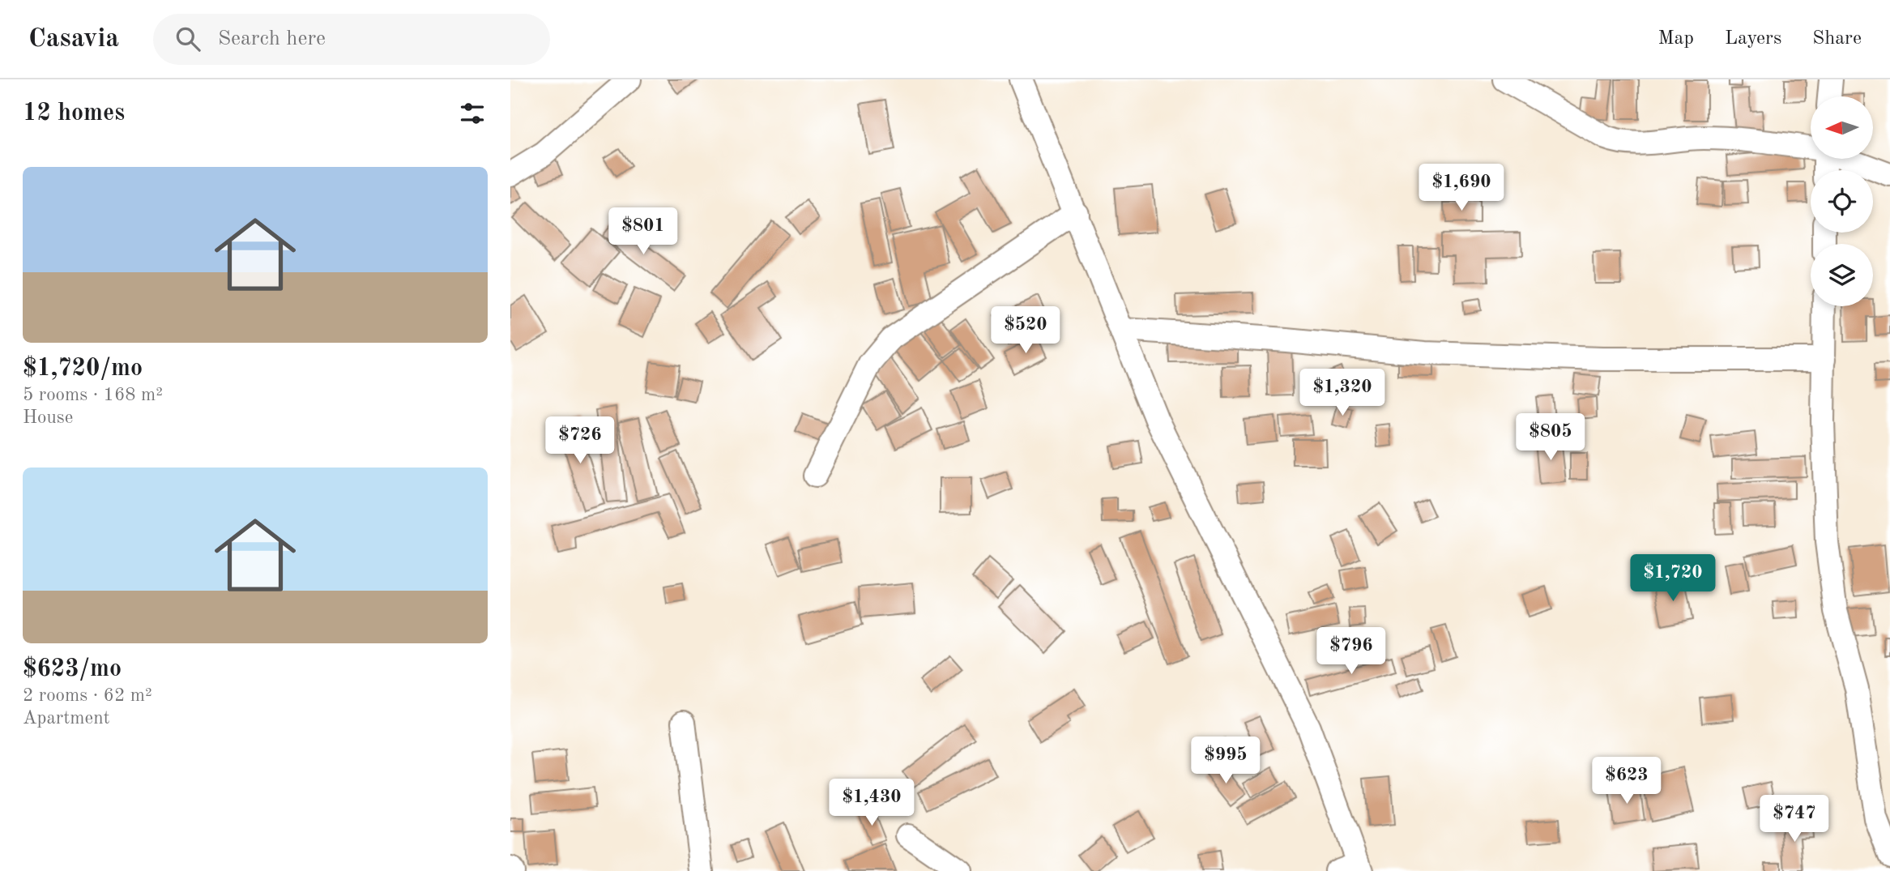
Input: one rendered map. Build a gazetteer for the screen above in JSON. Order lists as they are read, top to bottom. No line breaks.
{"north":"left","page":{"header":"Casavia","search":"Search here","nav":["Map","Layers","Share"],"heading":"12 homes","list":[{"name":"$1,720/mo","note":"5 rooms · 168 m² · House"},{"name":"$623/mo","note":"2 rooms · 62 m² · Apartment"}],"price":["$1,690","$801","$520","$1,320","$805","$726","$1,720","$796","$995","$623","$1,430","$747"]}}
